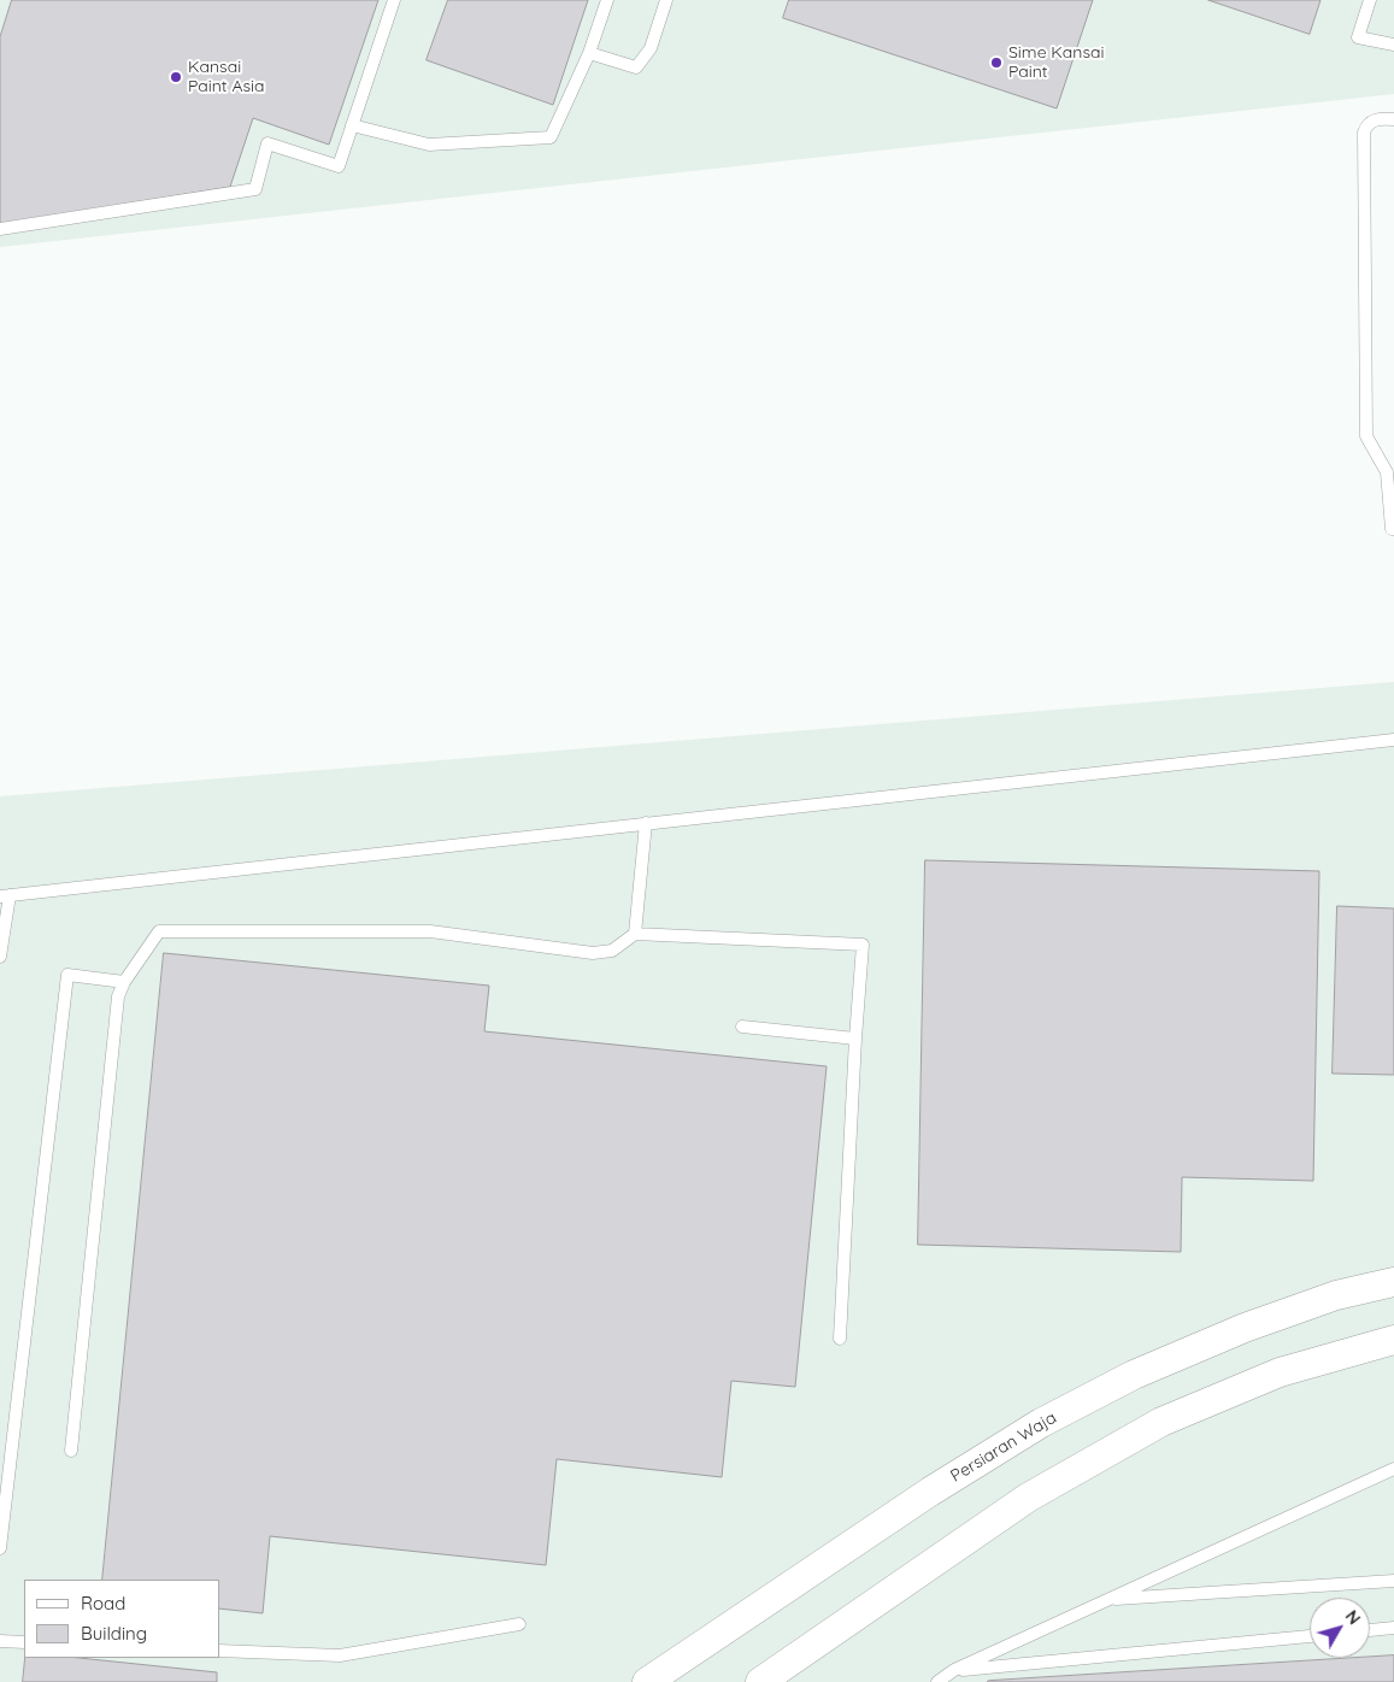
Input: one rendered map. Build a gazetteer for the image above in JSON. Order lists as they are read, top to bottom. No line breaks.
{"streets":{"street":["Persiaran Waja"]},"places":["Sime Kansai Paint","Kansai Paint Asia"],"legend":["Road","Building"],"north":"top right"}
